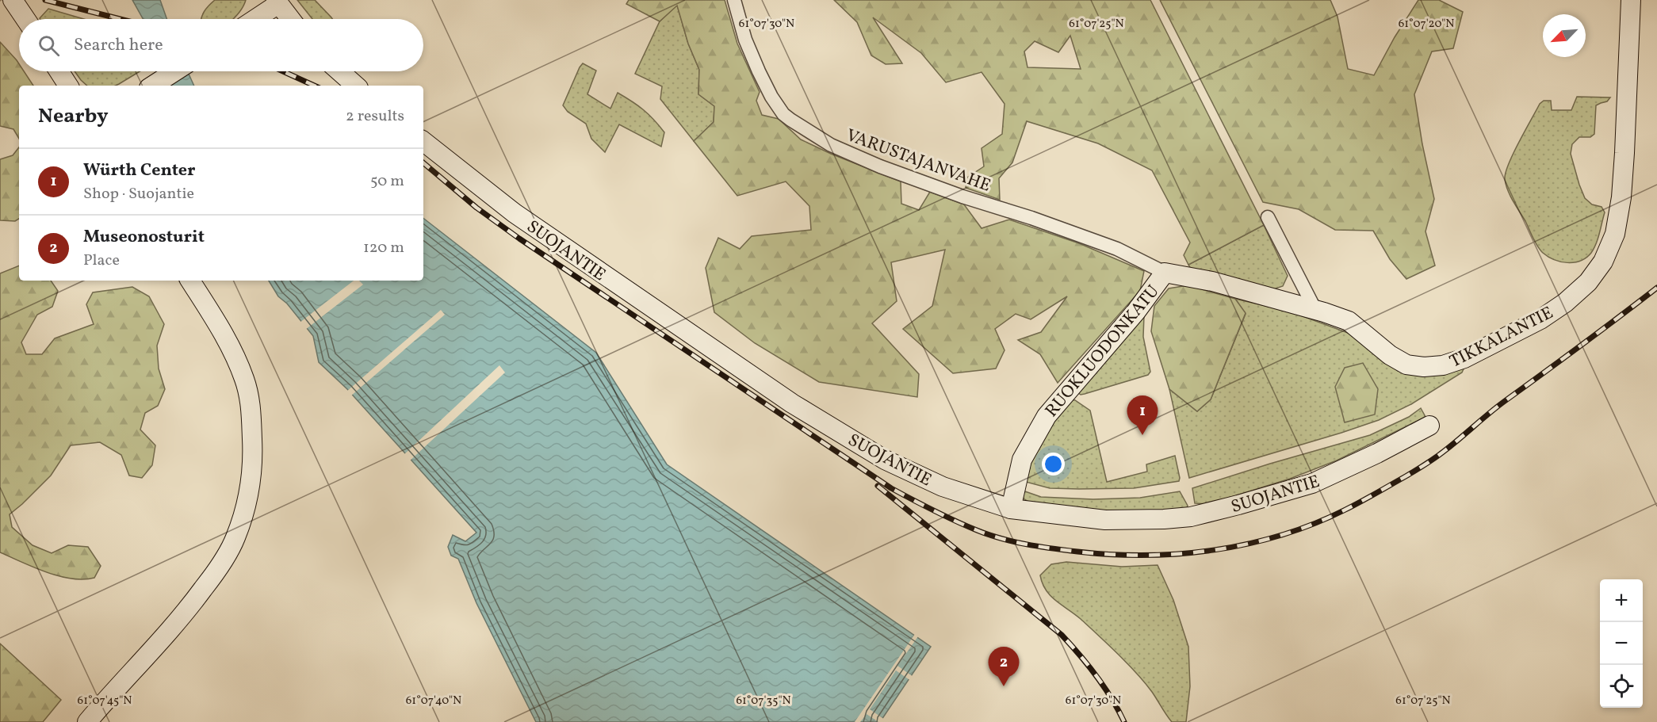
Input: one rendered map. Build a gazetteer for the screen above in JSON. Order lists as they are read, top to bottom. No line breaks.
{"streets":{"street":["VARUSTAJANVAHE","SUOJANTIE","TIKKALANTIE","RUOKLUODONKATU"]},"crossings":[["VARUSTAJANVAHE","RUOKLUODONKATU"],["SUOJANTIE","RUOKLUODONKATU"],["TIKKALANTIE","RUOKLUODONKATU"]],"north":"bottom left","page":{"search":"Search here","heading":["Nearby","2 results"],"list":[{"mark":"1","name":"Würth Center","note":"Shop · Suojantie","value":"50 m"},{"mark":"2","name":"Museonosturit","note":"Place","value":"120 m"}],"pins":["1","2"],"map_buttons":["+","−"]},"coordinates":["61°07'20\"N","61°07'30\"N","61°07'25\"N","61°07'45\"N","61°07'40\"N","61°07'35\"N"]}
